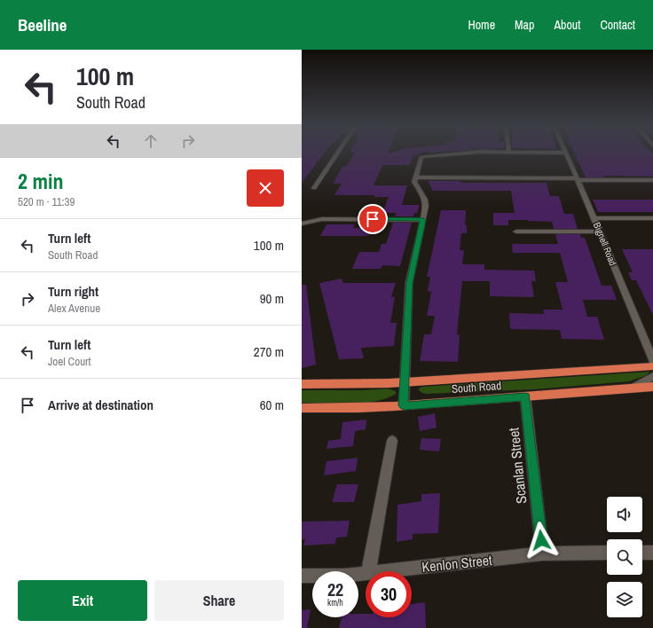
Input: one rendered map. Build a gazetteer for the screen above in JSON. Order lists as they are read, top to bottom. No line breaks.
{"streets":{"highway":["South Road"],"street":["Bignell Road","Scanlan Street","Kenlon Street"]},"crossings":[["South Road","Scanlan Street"],["Scanlan Street","Kenlon Street"]],"page":{"header":"Beeline","nav":["Home","Map","About","Contact"],"turn":["100 m","South Road"],"heading":["2 min","520 m · 11:39"],"list":[{"name":"Turn left","note":"South Road","value":"100 m"},{"name":"Turn right","note":"Alex Avenue","value":"90 m"},{"name":"Turn left","note":"Joel Court","value":"270 m"},{"name":"Arrive at destination","value":"60 m"}],"speed":"22 km/h","limit":"30","buttons":["Exit","Share"]}}
